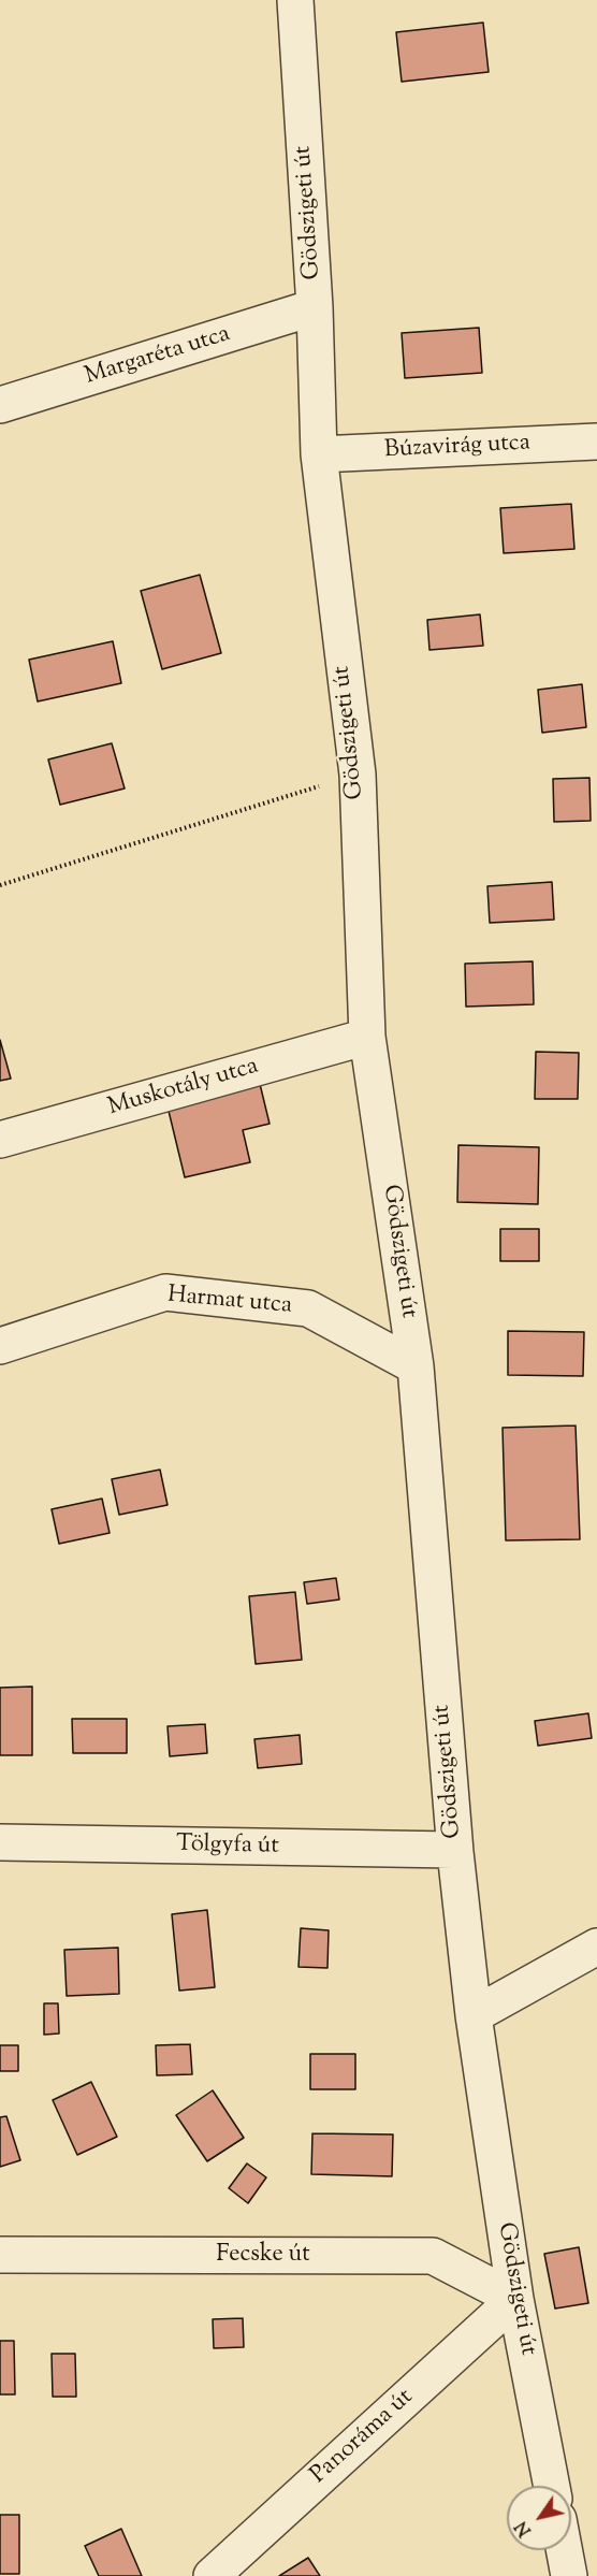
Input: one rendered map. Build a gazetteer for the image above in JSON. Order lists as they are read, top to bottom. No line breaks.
{"streets":{"street":["Gödszigeti út","Margaréta utca","Búzavirág utca","Muskotály utca","Harmat utca","Tölgyfa út","Fecske út","Panoráma út"]},"crossings":[["Gödszigeti út","Margaréta utca"],["Gödszigeti út","Búzavirág utca"],["Gödszigeti út","Muskotály utca"],["Gödszigeti út","Harmat utca"],["Gödszigeti út","Tölgyfa út"],["Gödszigeti út","Fecske út"],["Gödszigeti út","Panoráma út"],["Fecske út","Panoráma út"]],"north":"bottom left"}
